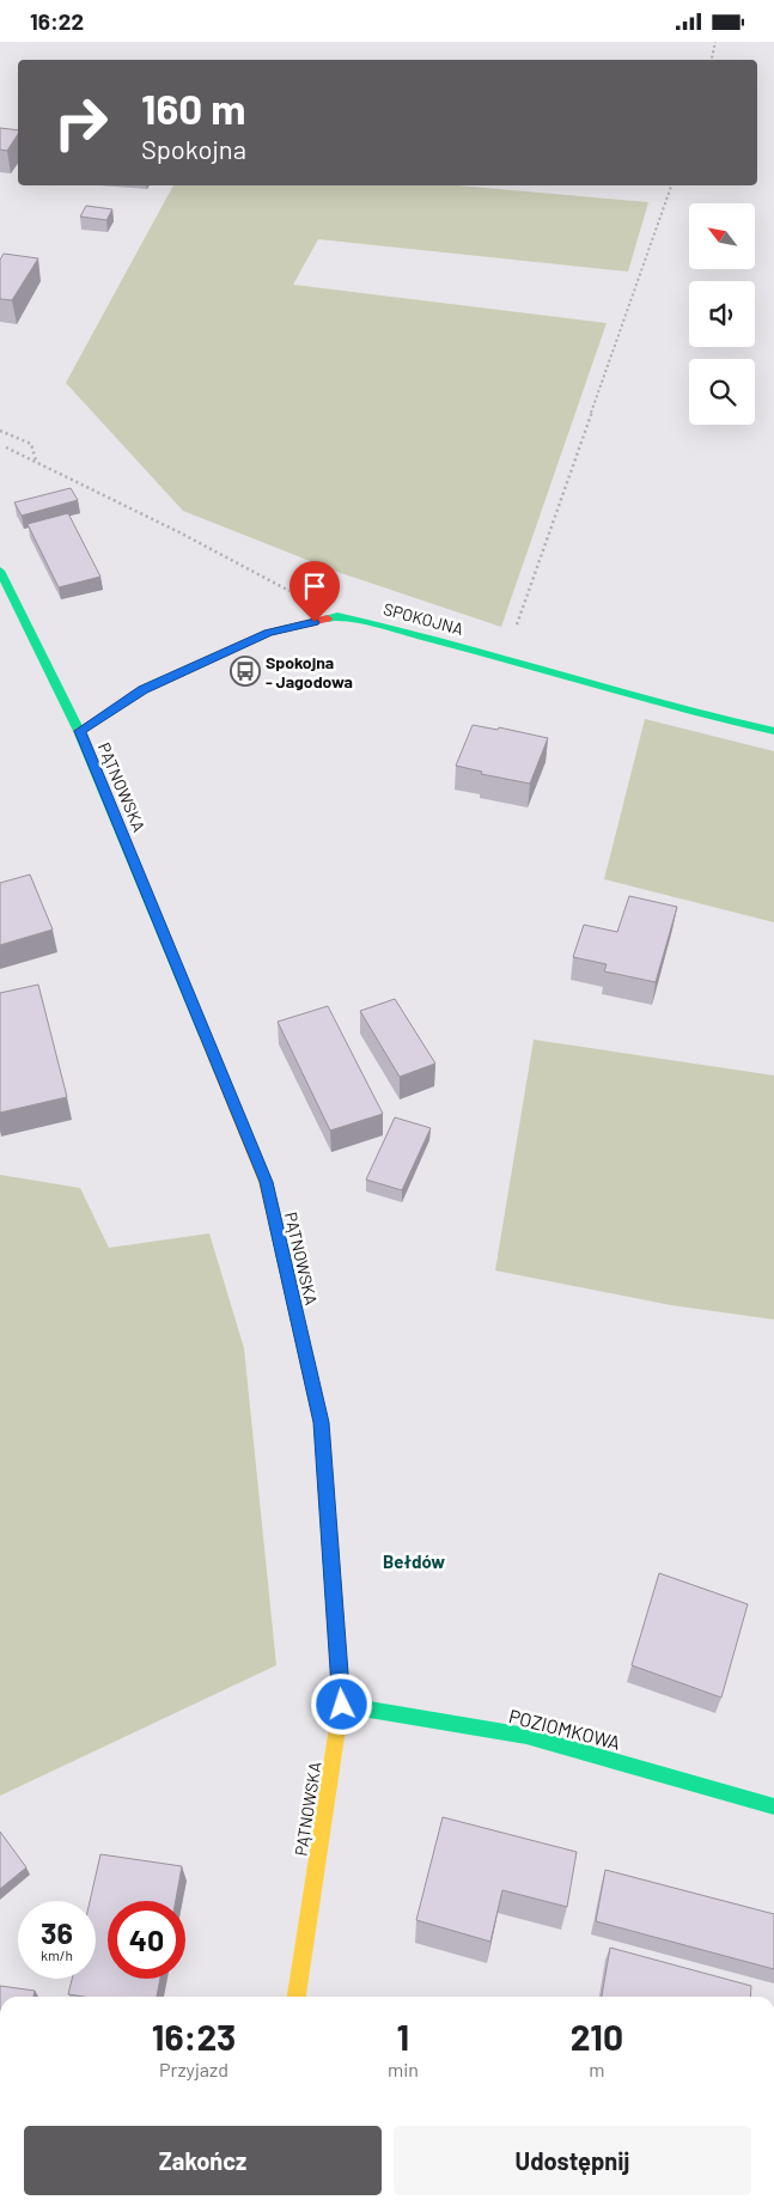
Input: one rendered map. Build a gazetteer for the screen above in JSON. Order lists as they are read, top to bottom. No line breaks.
{"streets":{"street":["SPOKOJNA","PĄTNOWSKA","POZIOMKOWA"]},"crossings":[["SPOKOJNA","PĄTNOWSKA"],["PĄTNOWSKA","POZIOMKOWA"]],"districts":["Bełdów"],"places":{"bus stop":["Spokojna - Jagodowa"]},"north":"top left","page":{"status":"16:22","turn":["160 m","Spokojna"],"speed":"36 km/h","limit":"40","eta":["16:23","Przyjazd","1","min","210","m"],"buttons":["Zakończ","Udostępnij"]}}
